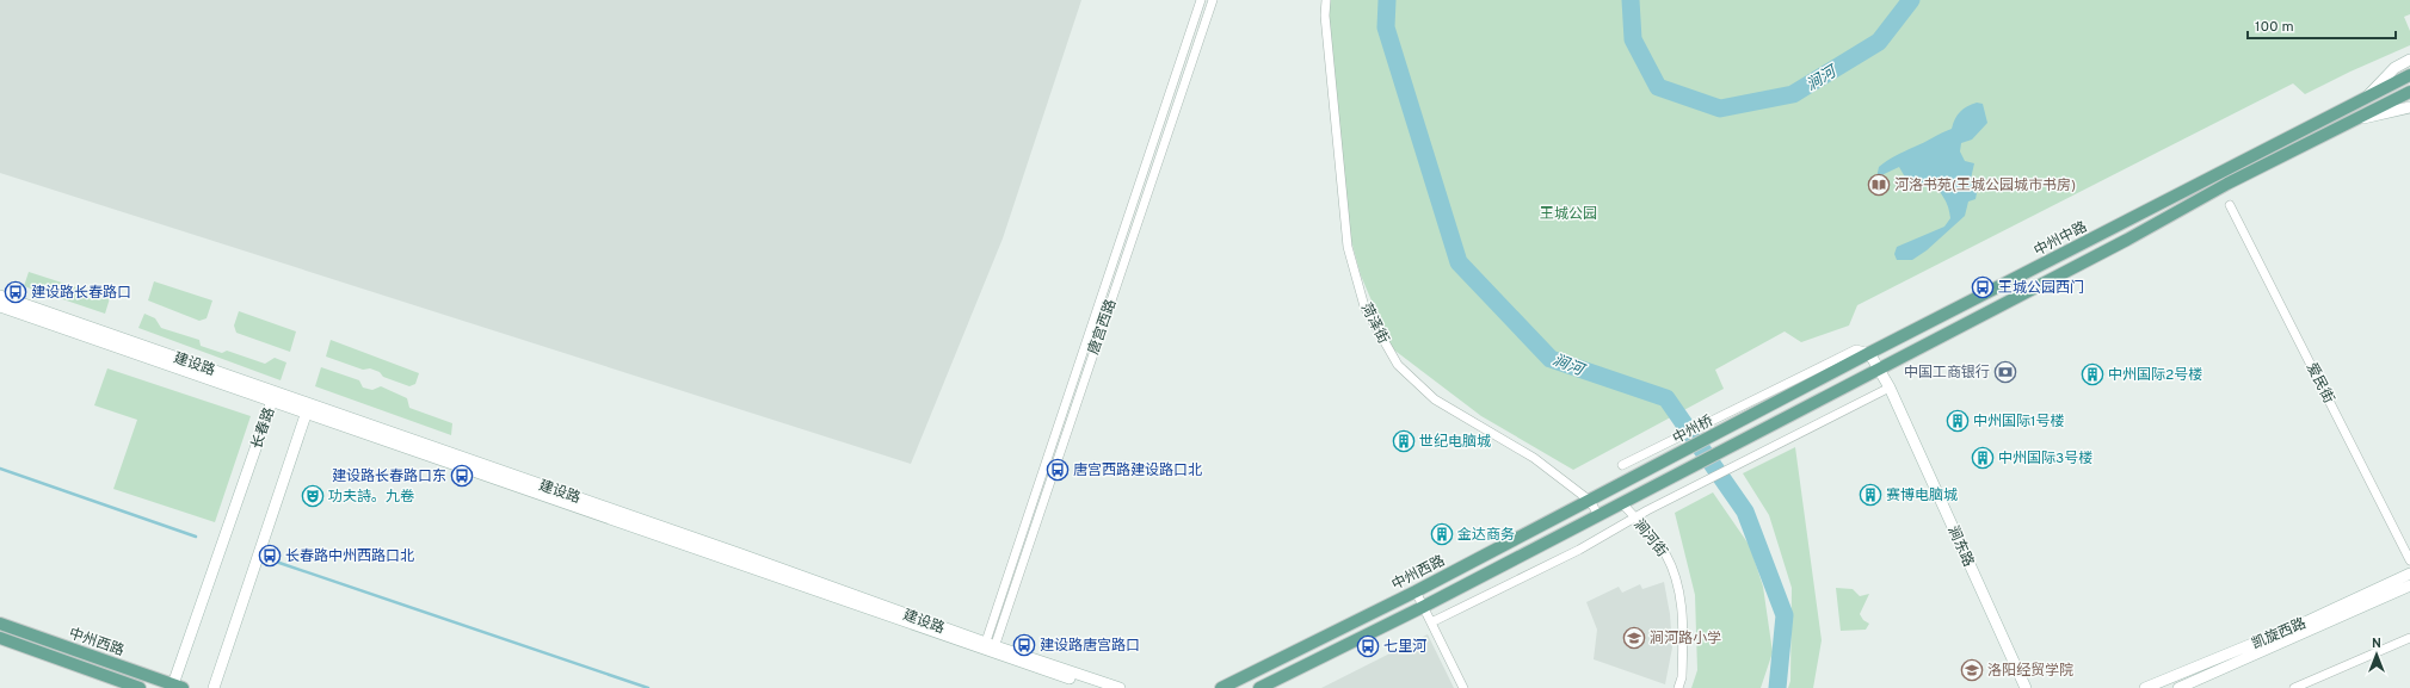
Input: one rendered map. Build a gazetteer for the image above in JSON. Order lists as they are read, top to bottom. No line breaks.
{"streets":{"main road":["中州中路","中州桥","中州西路"],"street":["菏泽街","唐宫西路","建设路","爱民街","长春路","涧河街","涧东路","凯旋西路"]},"crossings":[["中州中路","中州桥"],["中州中路","涧东路"],["菏泽街","中州西路"],["唐宫西路","建设路"],["建设路","长春路"],["长春路","中州西路"],["中州桥","中州西路"]],"water":["涧河"],"parks":["王城公园"],"places":{"library":["河洛书苑(王城公园城市书房)"],"bus stop":["王城公园西门","建设路长春路口","唐宫西路建设路口北","建设路长春路口东","长春路中州西路口北","建设路唐宫路口","七里河"],"bank":["中国工商银行"],"building":["中州国际2号楼","中州国际1号楼","世纪电脑城","中州国际3号楼","赛博电脑城","金达商务"],"theatre":["功夫詩。九卷"],"school or university":["涧河路小学","洛阳经贸学院"]},"scale_bar":"100 m","north":"top"}
